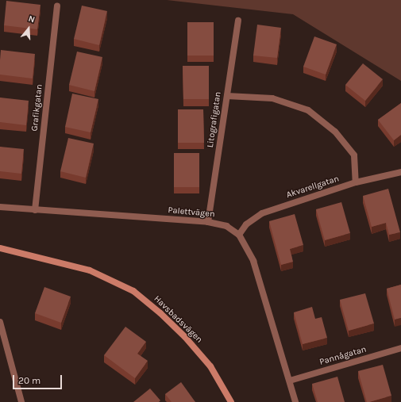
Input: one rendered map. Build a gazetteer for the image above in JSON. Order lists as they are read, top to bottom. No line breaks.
{"streets":{"street":["Grafikgatan","Litografigatan","Akvarellgatan","Palettvägen","Havsbadsvägen","Pannågatan"]},"crossings":[["Grafikgatan","Palettvägen"],["Litografigatan","Palettvägen"],["Akvarellgatan","Palettvägen"],["Palettvägen","Pannågatan"]],"scale_bar":"20 m","north":"top"}
